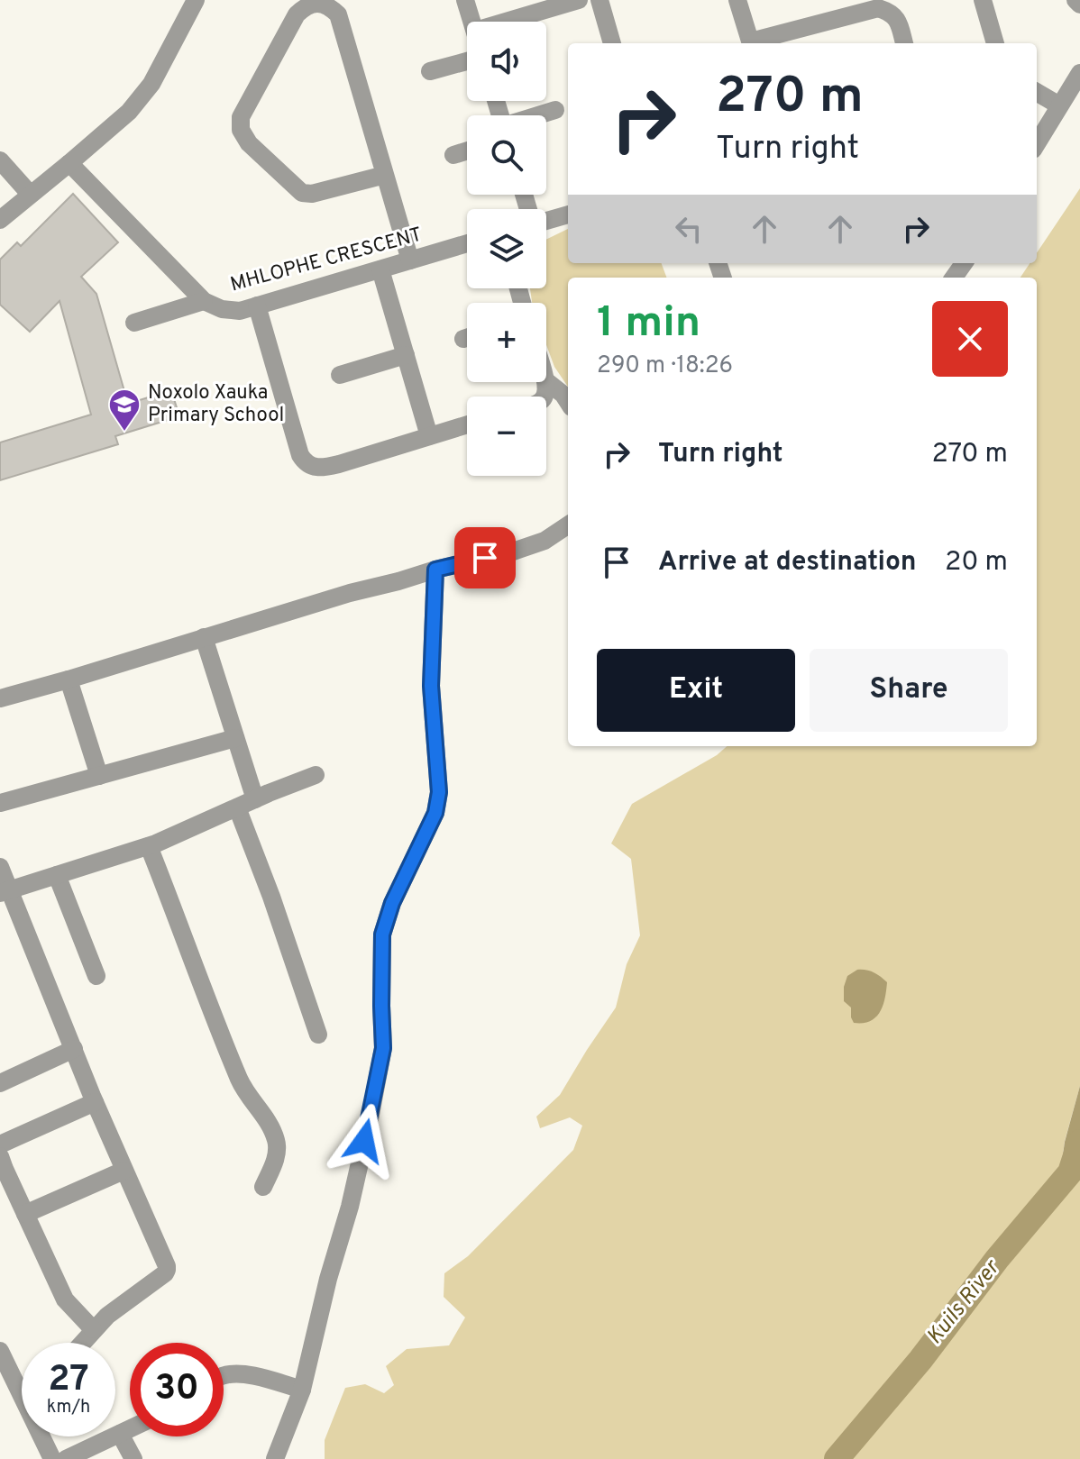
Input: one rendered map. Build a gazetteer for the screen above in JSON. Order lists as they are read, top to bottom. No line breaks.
{"streets":{"street":["MHLOPHE CRESCENT"]},"water":["Kuils River"],"places":{"school or university":["Noxolo Xauka Primary School"]},"page":{"map_buttons":["+","−"],"turn":["270 m","Turn right"],"heading":["1 min","290 m · 18:26"],"list":[{"name":"Turn right","value":"270 m"},{"name":"Arrive at destination","value":"20 m"}],"buttons":["Exit","Share"],"speed":"27 km/h","limit":"30"}}
